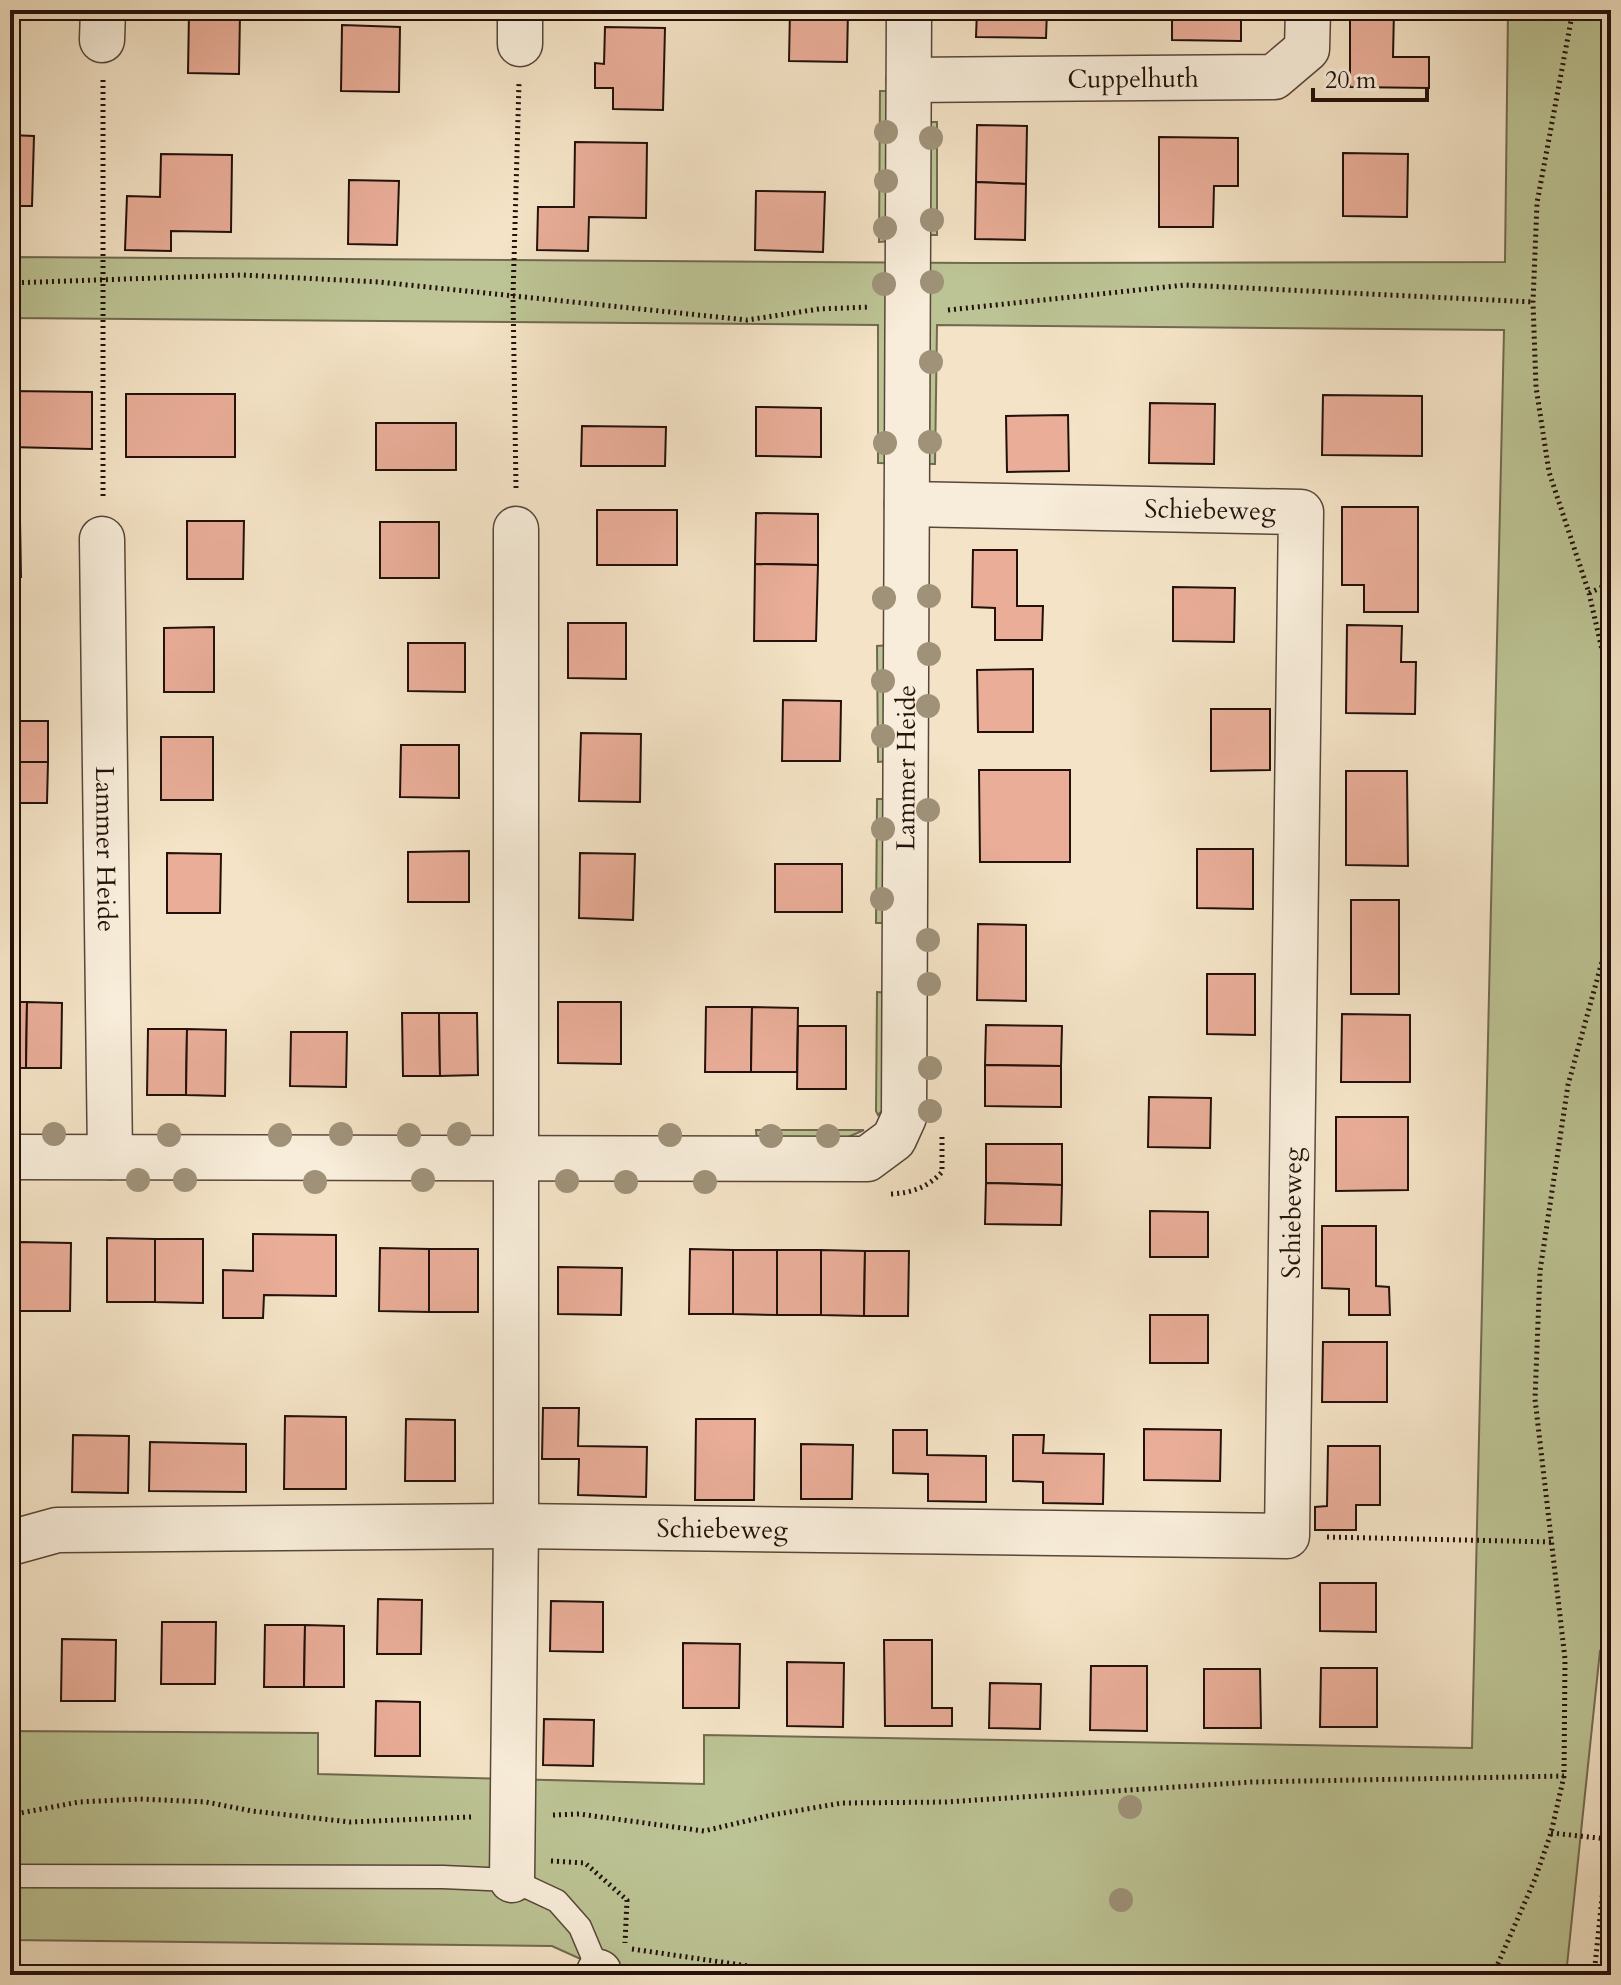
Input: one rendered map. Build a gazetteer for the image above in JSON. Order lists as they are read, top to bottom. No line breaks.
{"streets":{"street":["Cuppelhuth","Schiebeweg","Lammer Heide"]},"crossings":[["Cuppelhuth","Lammer Heide"],["Schiebeweg","Lammer Heide"]],"scale_bar":"20 m"}
